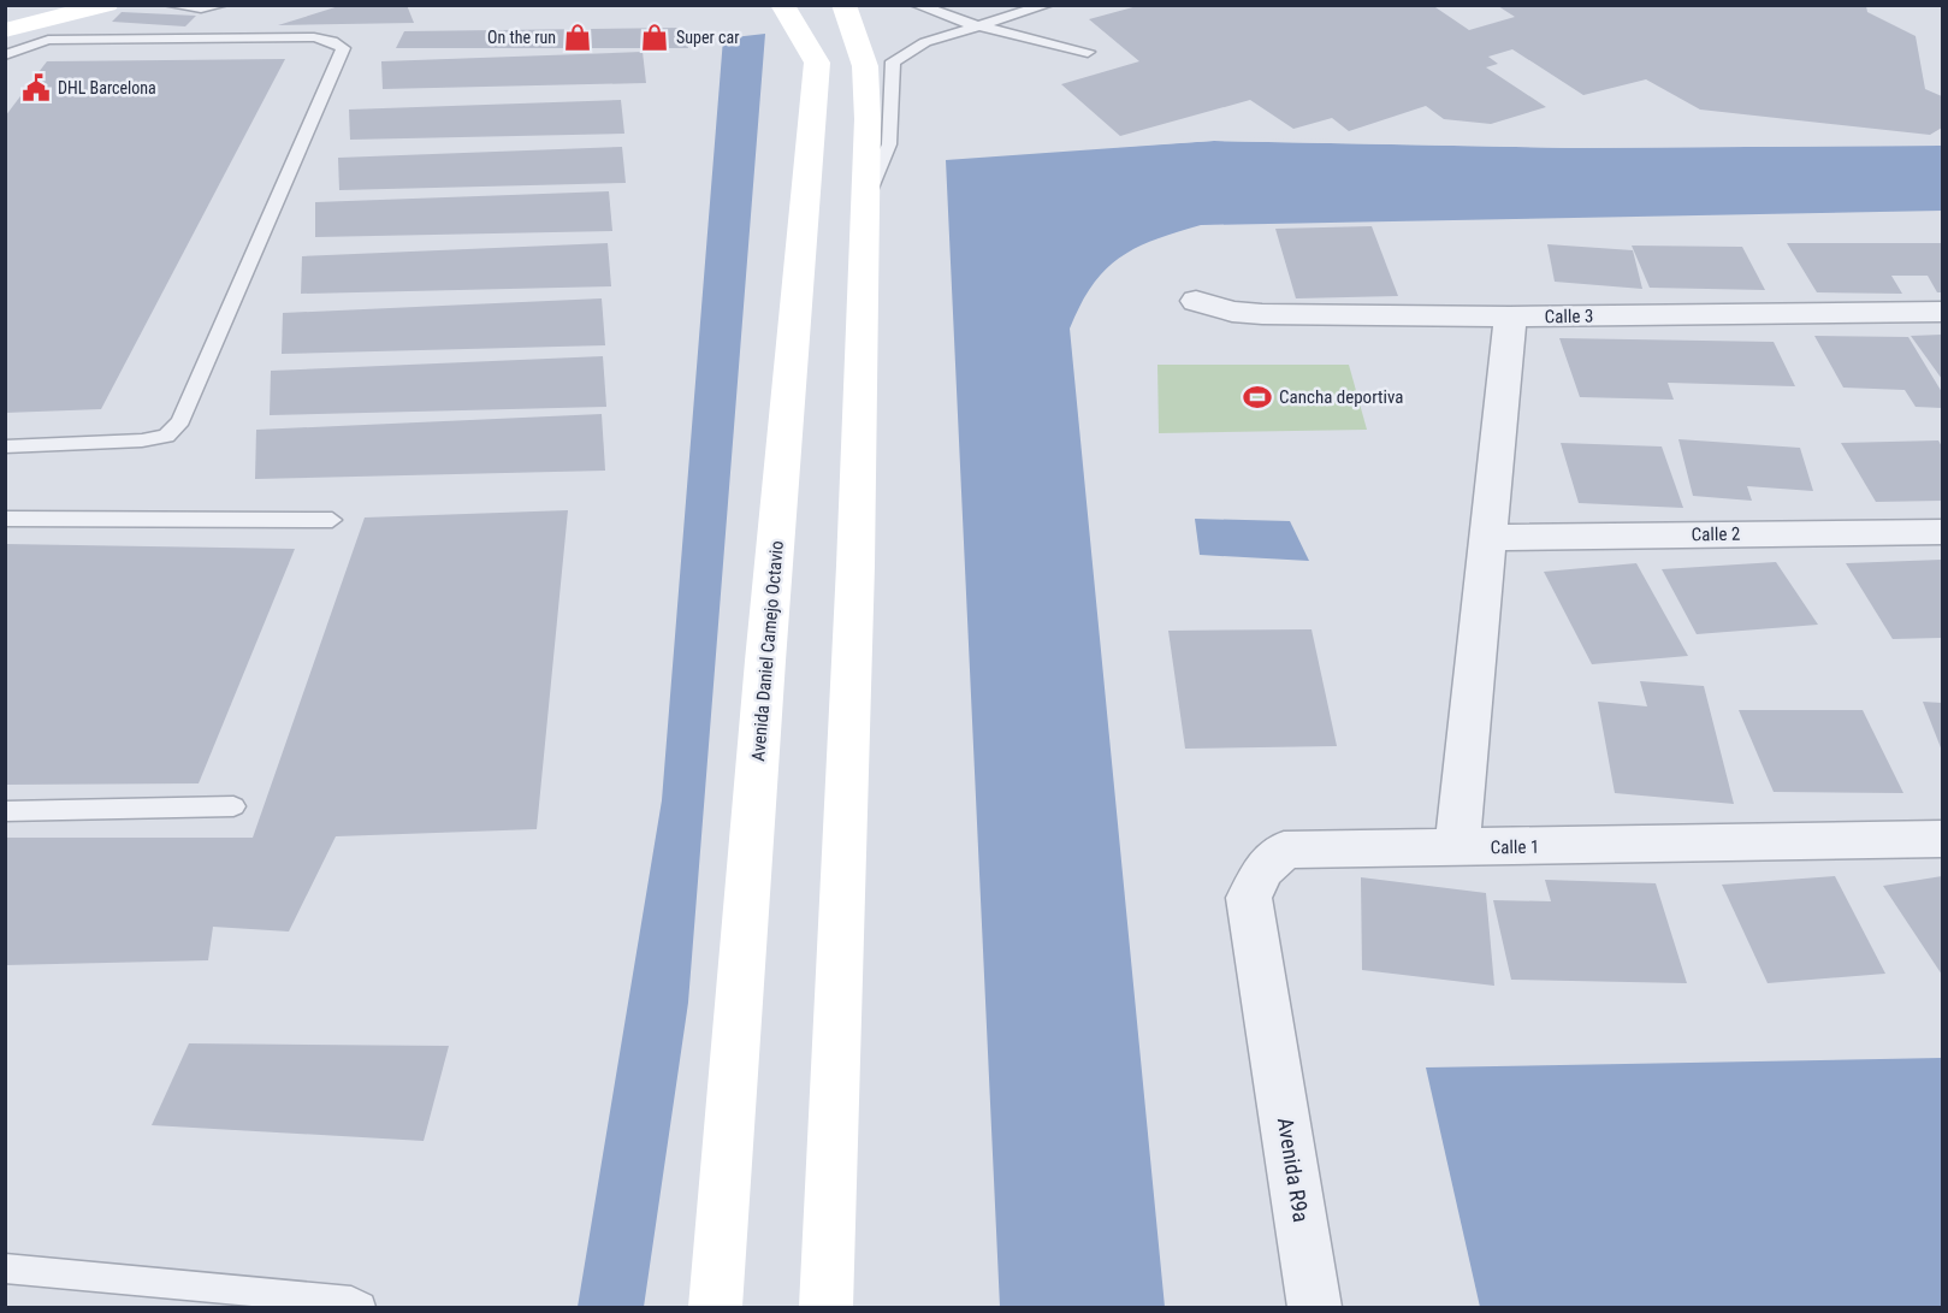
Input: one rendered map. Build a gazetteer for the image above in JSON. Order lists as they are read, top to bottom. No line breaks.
{"streets":{"main road":["Avenida Daniel Camejo Octavio"],"street":["Calle 3","Calle 2","Calle 1","Avenida R9a"]},"crossings":[["Calle 1","Avenida R9a"]],"places":{"shop":["On the run","Super car"],"public building":["DHL Barcelona"],"sports":["Cancha deportiva"]}}
